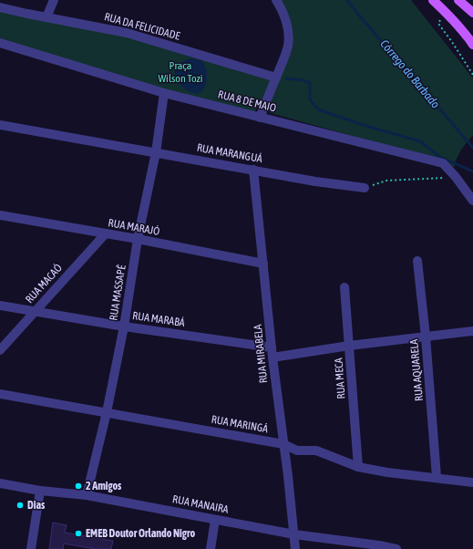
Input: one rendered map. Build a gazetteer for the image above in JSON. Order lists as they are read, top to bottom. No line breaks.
{"streets":{"street":["RUA DA FELICIDADE","RUA 8 DE MAIO","RUA MARANGUÁ","RUA MARAJÓ","RUA MACAÓ","RUA MASSAPÊ","RUA MARABÁ","RUA MIRABELA","RUA AQUARELA","RUA MECA","RUA MARINGÁ","RUA MANAIRA"]},"crossings":[["RUA 8 DE MAIO","RUA MASSAPÊ"],["RUA MARANGUÁ","RUA MASSAPÊ"],["RUA MARANGUÁ","RUA MIRABELA"],["RUA MARAJÓ","RUA MACAÓ"],["RUA MARAJÓ","RUA MASSAPÊ"],["RUA MARAJÓ","RUA MIRABELA"],["RUA MACAÓ","RUA MARABÁ"],["RUA MASSAPÊ","RUA MARABÁ"],["RUA MASSAPÊ","RUA MARINGÁ"],["RUA MASSAPÊ","RUA MANAIRA"],["RUA MARABÁ","RUA MIRABELA"],["RUA MIRABELA","RUA MARINGÁ"],["RUA MIRABELA","RUA MANAIRA"],["RUA AQUARELA","RUA MARINGÁ"],["RUA MECA","RUA MARINGÁ"]],"water":["Córrego do Barbado"],"parks":["Praça Wilson Tozi"],"places":["2 Amigos","Dias","EMEB Doutor Orlando Nigro"]}
